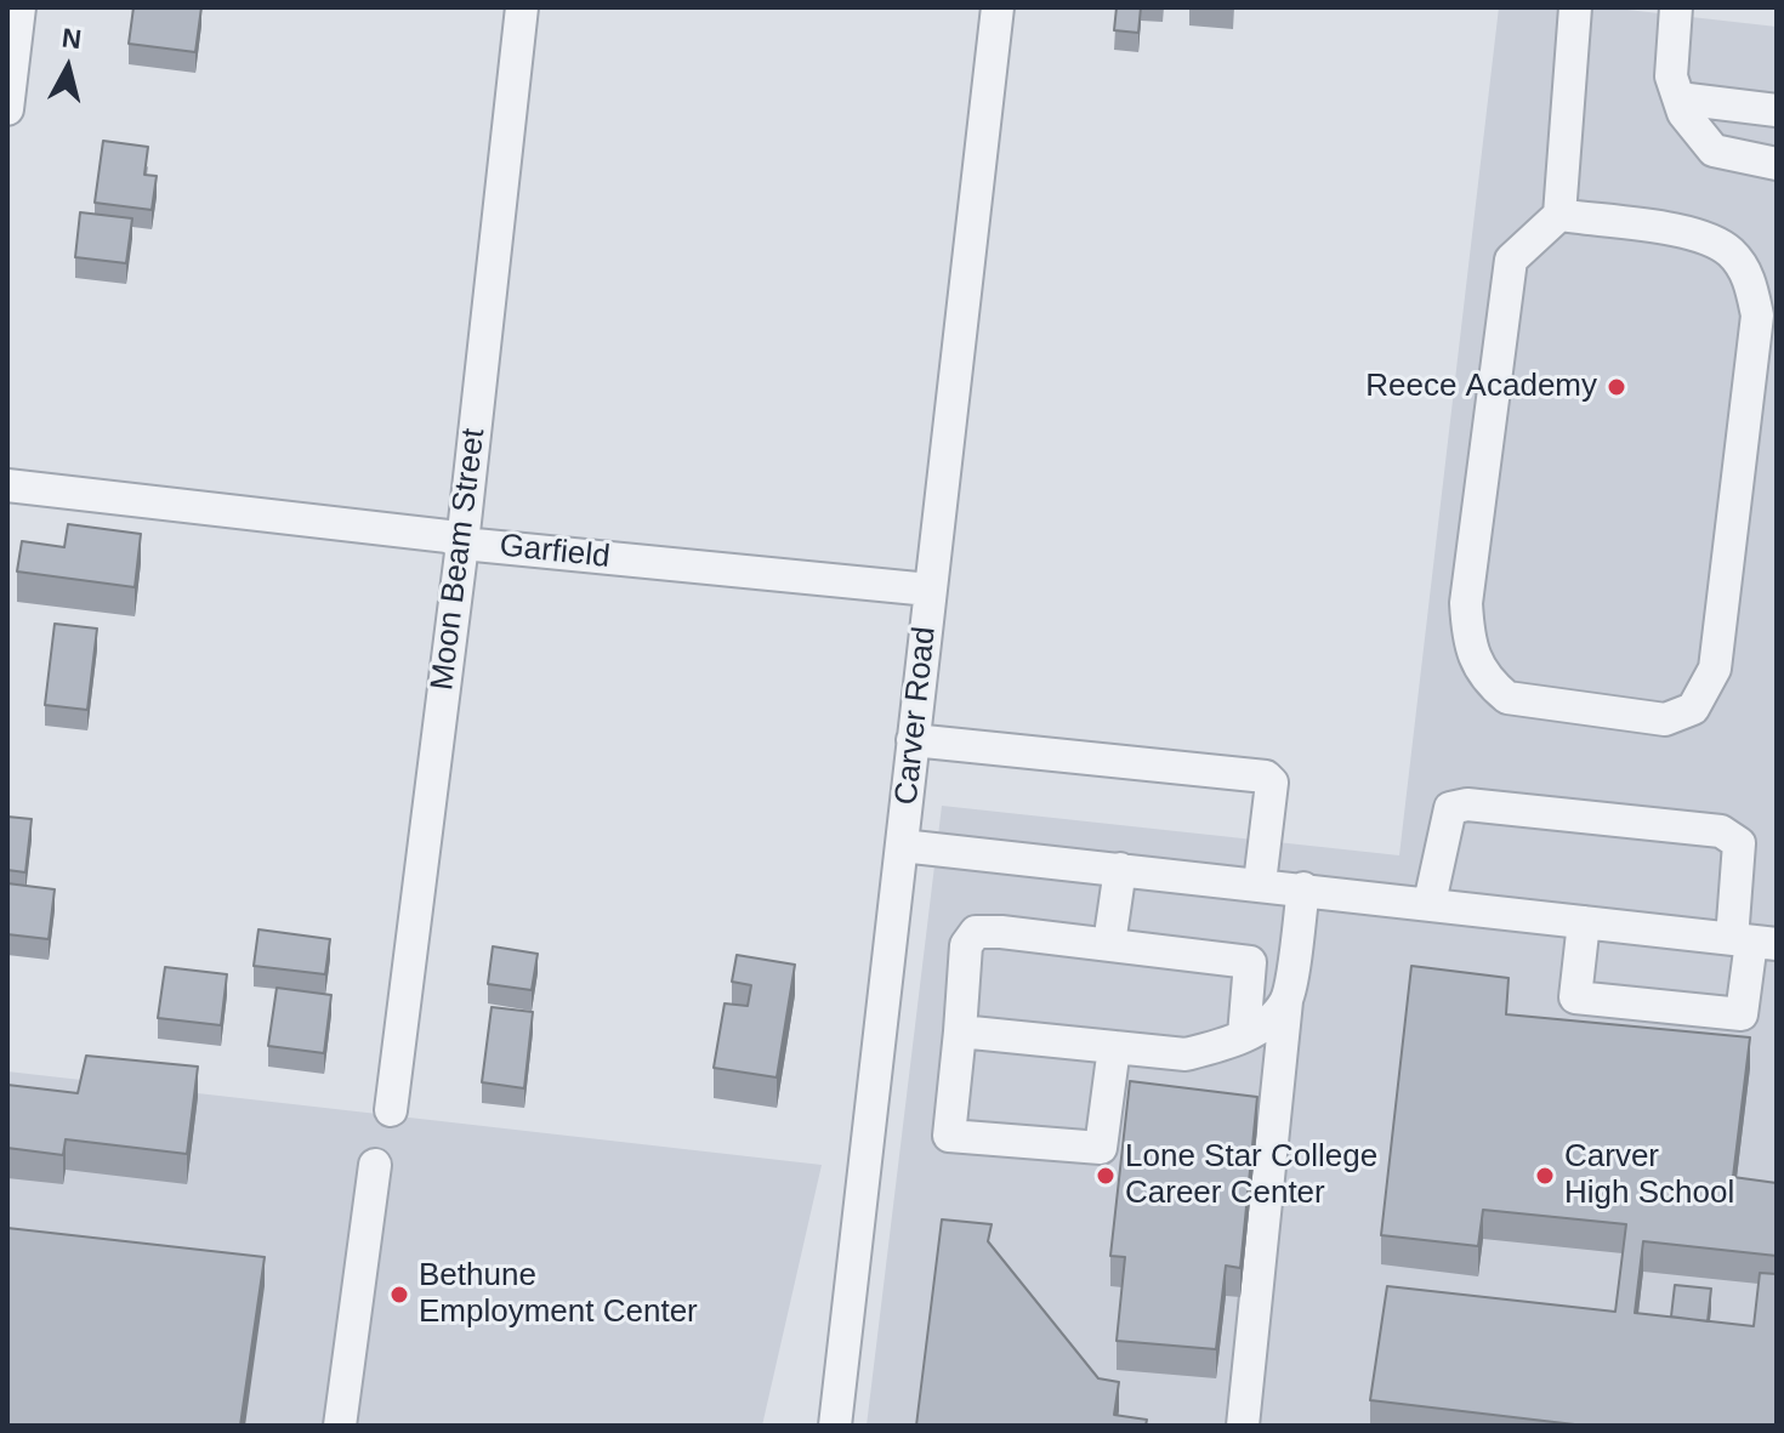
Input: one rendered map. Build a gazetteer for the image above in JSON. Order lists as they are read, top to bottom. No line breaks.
{"streets":{"street":["Garfield","Moon Beam Street","Carver Road"]},"crossings":[["Garfield","Moon Beam Street"],["Garfield","Carver Road"]],"places":["Reece Academy","Lone Star College Career Center","Carver High School","Bethune Employment Center"],"north":"top"}
